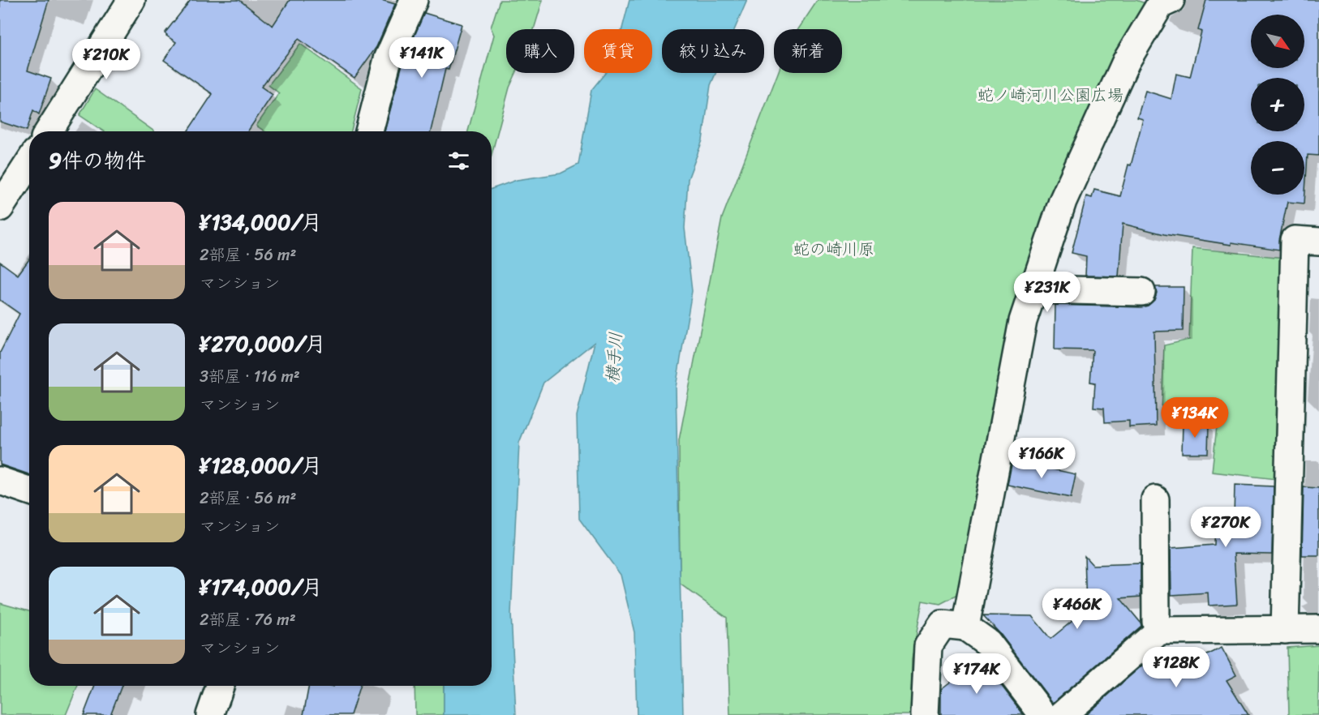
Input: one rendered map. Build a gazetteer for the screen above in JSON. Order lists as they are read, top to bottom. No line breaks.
{"water":["横手川"],"parks":["蛇ノ崎河川公園広場","蛇の崎川原"],"north":"bottom right","page":{"map_buttons":["+","−"],"chip":["購入","賃貸","絞り込み","新着"],"price":["¥141K","¥210K","¥231K","¥134K","¥166K","¥270K","¥466K","¥128K","¥174K"],"heading":"9件の物件","list":[{"name":"¥134,000/月","note":"2部屋 · 56 m² · マンション"},{"name":"¥270,000/月","note":"3部屋 · 116 m² · マンション"},{"name":"¥128,000/月","note":"2部屋 · 56 m² · マンション"},{"name":"¥174,000/月","note":"2部屋 · 76 m² · マンション"}]}}
